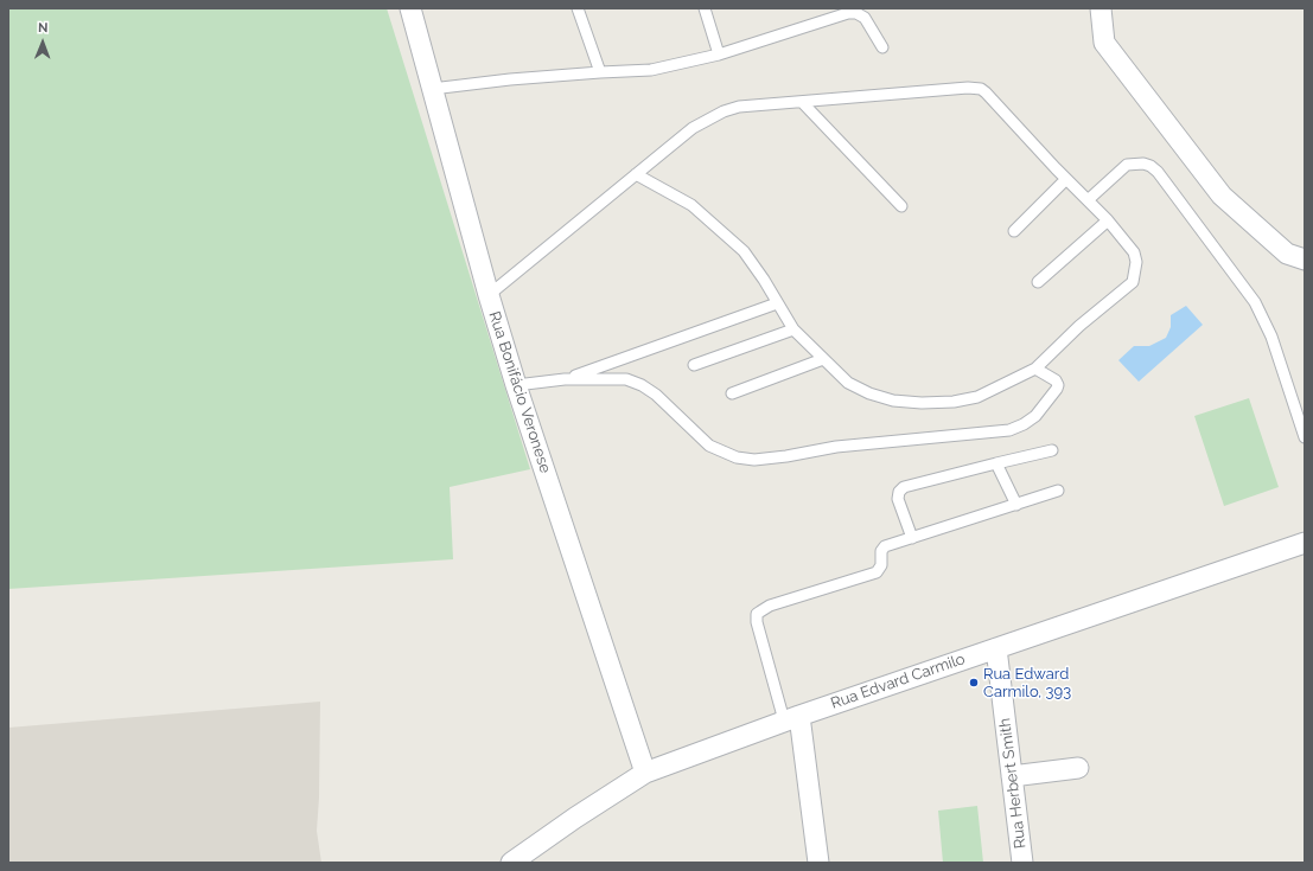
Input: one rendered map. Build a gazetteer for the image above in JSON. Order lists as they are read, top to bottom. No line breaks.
{"streets":{"street":["Rua Bonifácio Veronese","Rua Edvard Carmilo","Rua Herbert Smith"]},"crossings":[["Rua Bonifácio Veronese","Rua Edvard Carmilo"],["Rua Edvard Carmilo","Rua Herbert Smith"]],"places":["Rua Edward Carmilo, 393"],"north":"top"}
